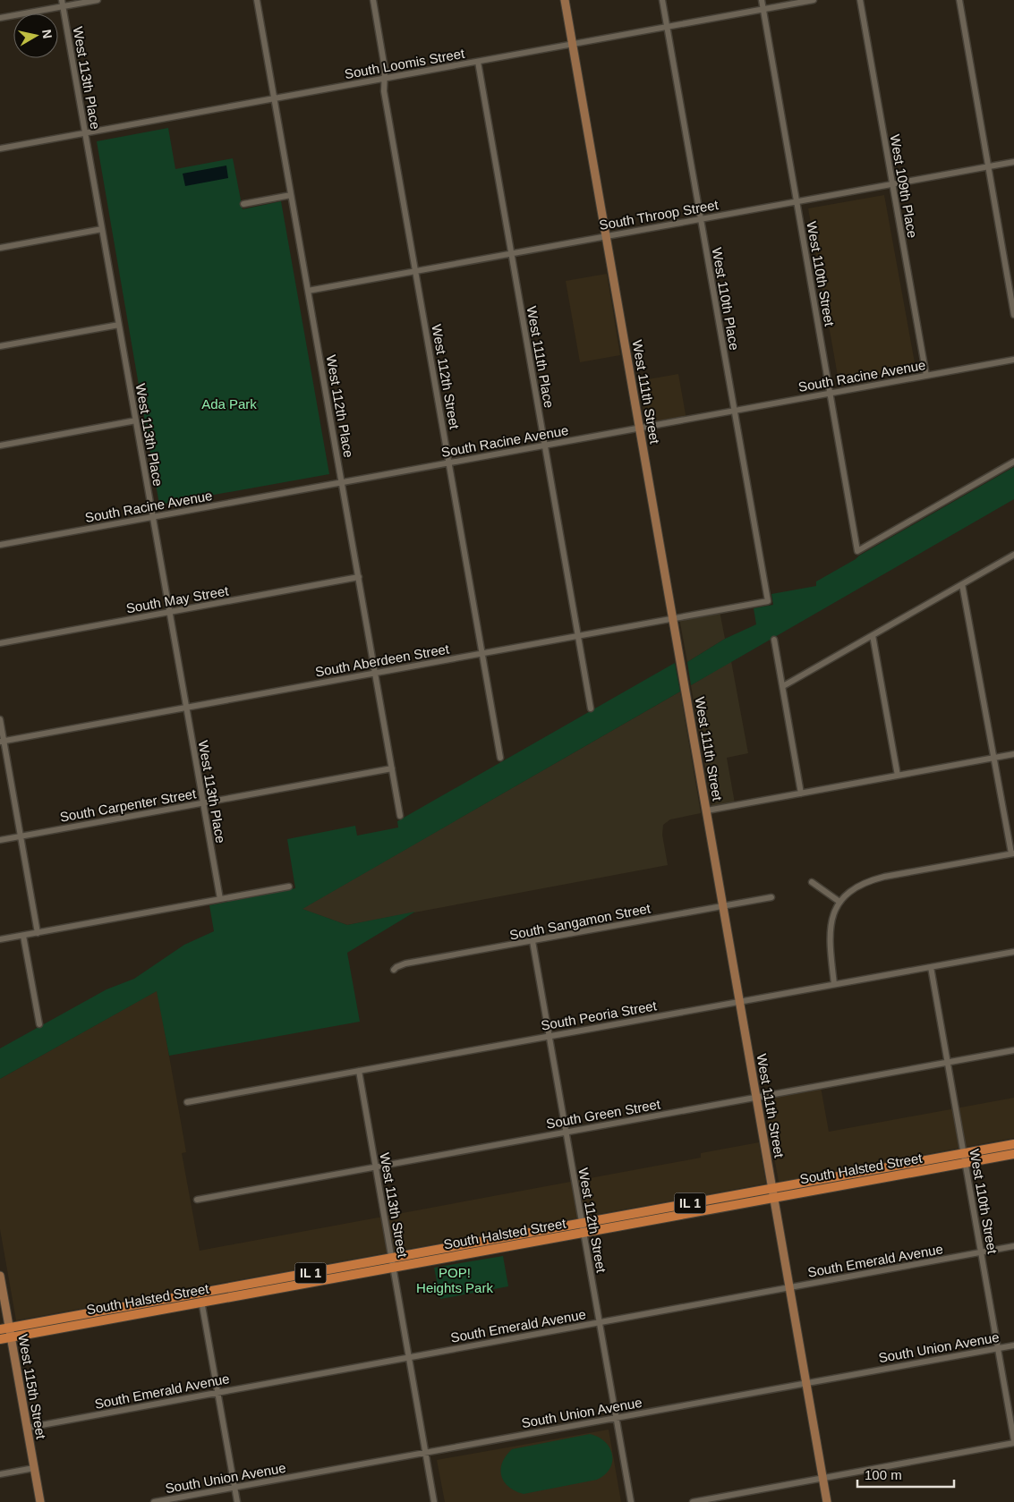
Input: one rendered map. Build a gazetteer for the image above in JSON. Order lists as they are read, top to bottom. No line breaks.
{"streets":{"main road":["West 111th Street","South Halsted Street","IL 1","West 115th Street"],"street":["South Loomis Street","West 113th Place","West 109th Place","South Throop Street","West 110th Street","West 110th Place","West 111th Place","South Racine Avenue","West 112th Street","West 112th Place","South May Street","South Aberdeen Street","South Carpenter Street","South Sangamon Street","South Peoria Street","South Green Street","West 113th Street","South Emerald Avenue","South Union Avenue"]},"crossings":[["South Loomis Street","West 113th Place"],["South Loomis Street","West 110th Street"],["South Loomis Street","West 110th Place"],["South Loomis Street","West 111th Place"],["South Loomis Street","West 112th Street"],["South Loomis Street","West 111th Street"],["South Loomis Street","West 112th Place"],["West 113th Place","South Racine Avenue"],["West 113th Place","South May Street"],["West 113th Place","South Aberdeen Street"],["West 113th Place","South Carpenter Street"],["West 109th Place","South Throop Street"],["West 109th Place","South Racine Avenue"],["South Throop Street","West 110th Street"],["South Throop Street","West 110th Place"],["South Throop Street","West 111th Place"],["South Throop Street","West 112th Street"],["South Throop Street","West 111th Street"],["South Throop Street","West 112th Place"],["West 110th Street","South Racine Avenue"],["West 110th Street","South Peoria Street"],["West 110th Street","South Green Street"],["West 110th Street","South Halsted Street"],["West 110th Street","South Emerald Avenue"],["West 110th Street","South Union Avenue"],["West 110th Place","South Racine Avenue"],["West 110th Place","South Aberdeen Street"],["West 111th Place","South Racine Avenue"],["West 111th Place","South Aberdeen Street"],["South Racine Avenue","West 112th Street"],["South Racine Avenue","West 111th Street"],["South Racine Avenue","West 112th Place"],["West 112th Street","South Aberdeen Street"],["West 112th Street","South Sangamon Street"],["West 112th Street","South Peoria Street"],["West 112th Street","South Green Street"],["West 112th Street","South Halsted Street"],["West 112th Street","South Emerald Avenue"],["West 112th Street","South Union Avenue"],["West 111th Street","South Aberdeen Street"],["West 111th Street","South Sangamon Street"],["West 111th Street","South Peoria Street"],["West 111th Street","South Green Street"],["West 111th Street","South Halsted Street"],["West 111th Street","South Emerald Avenue"],["West 111th Street","South Union Avenue"],["West 112th Place","South May Street"],["West 112th Place","South Aberdeen Street"],["West 112th Place","South Carpenter Street"],["South Peoria Street","West 113th Street"],["South Green Street","West 113th Street"],["South Halsted Street","West 113th Street"],["South Halsted Street","West 115th Street"],["West 113th Street","South Emerald Avenue"],["West 113th Street","South Union Avenue"],["South Emerald Avenue","West 115th Street"]],"parks":["Ada Park","POP! Heights Park"],"scale_bar":"100 m","north":"right"}
